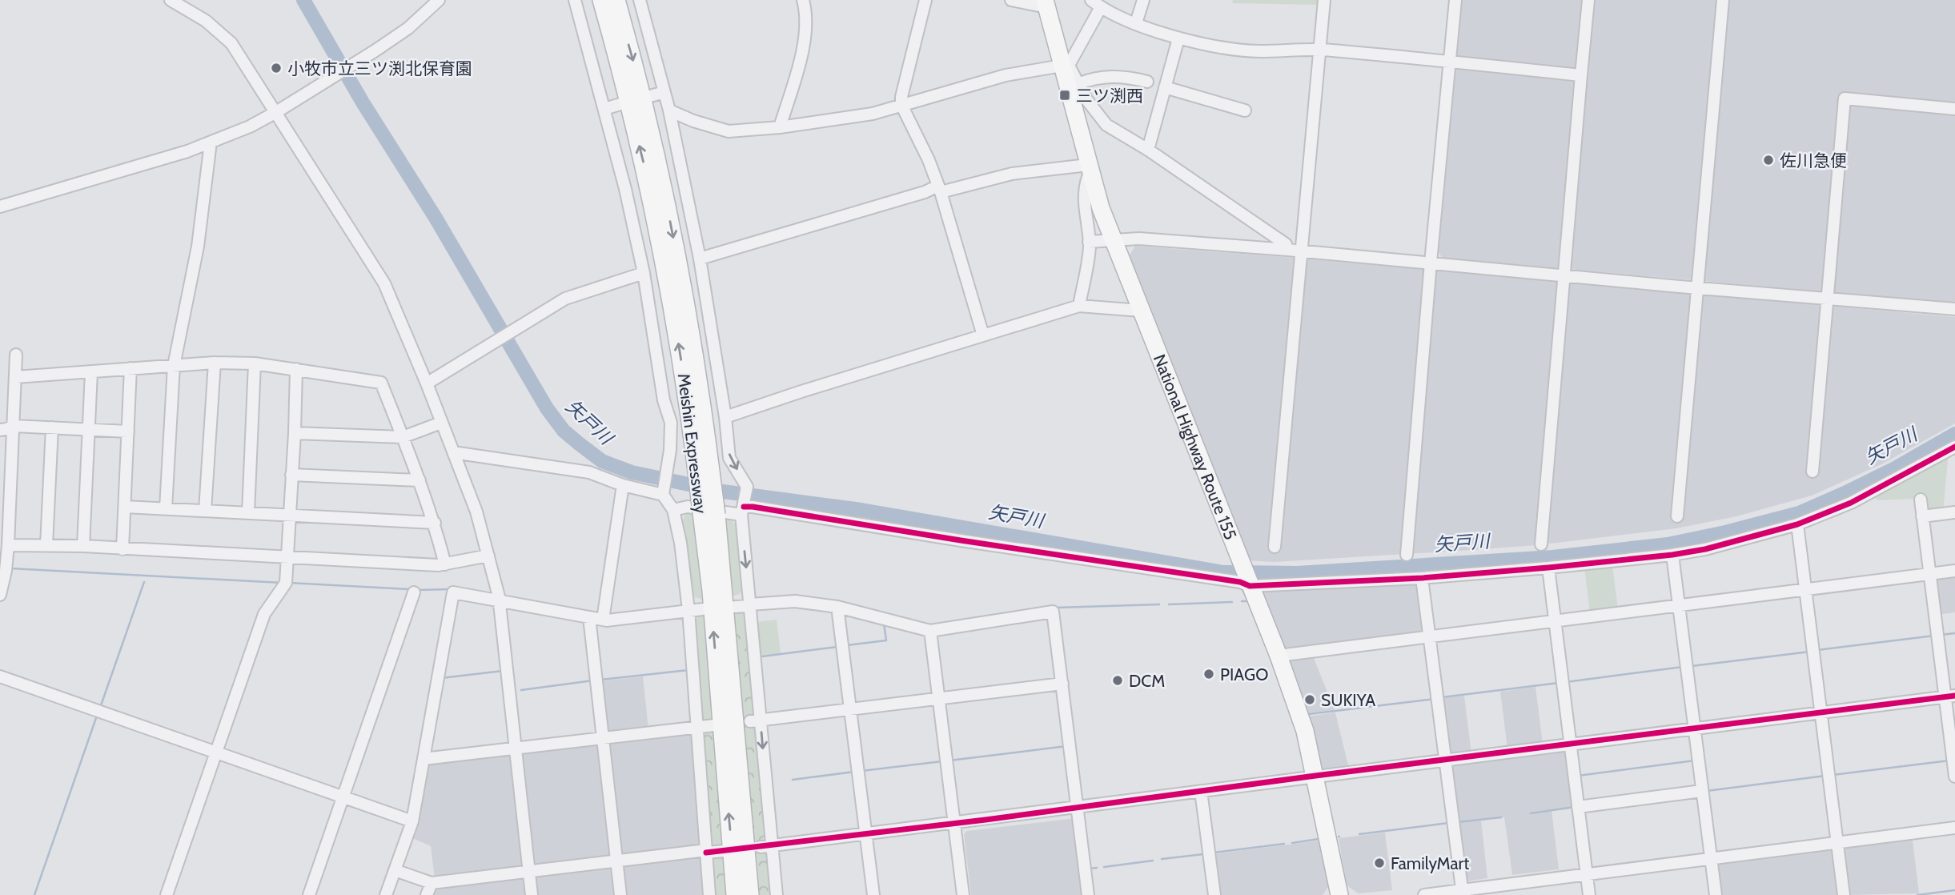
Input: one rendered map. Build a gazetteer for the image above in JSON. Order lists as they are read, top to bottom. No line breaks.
{"streets":{"highway":["Meishin Expressway","National Highway Route 155"]},"water":["矢戸川"],"places":{"other":["小牧市立三ツ渕北保育園","佐川急便","PIAGO","DCM","SUKIYA","FamilyMart"],"transit":["三ツ渕西"]}}
